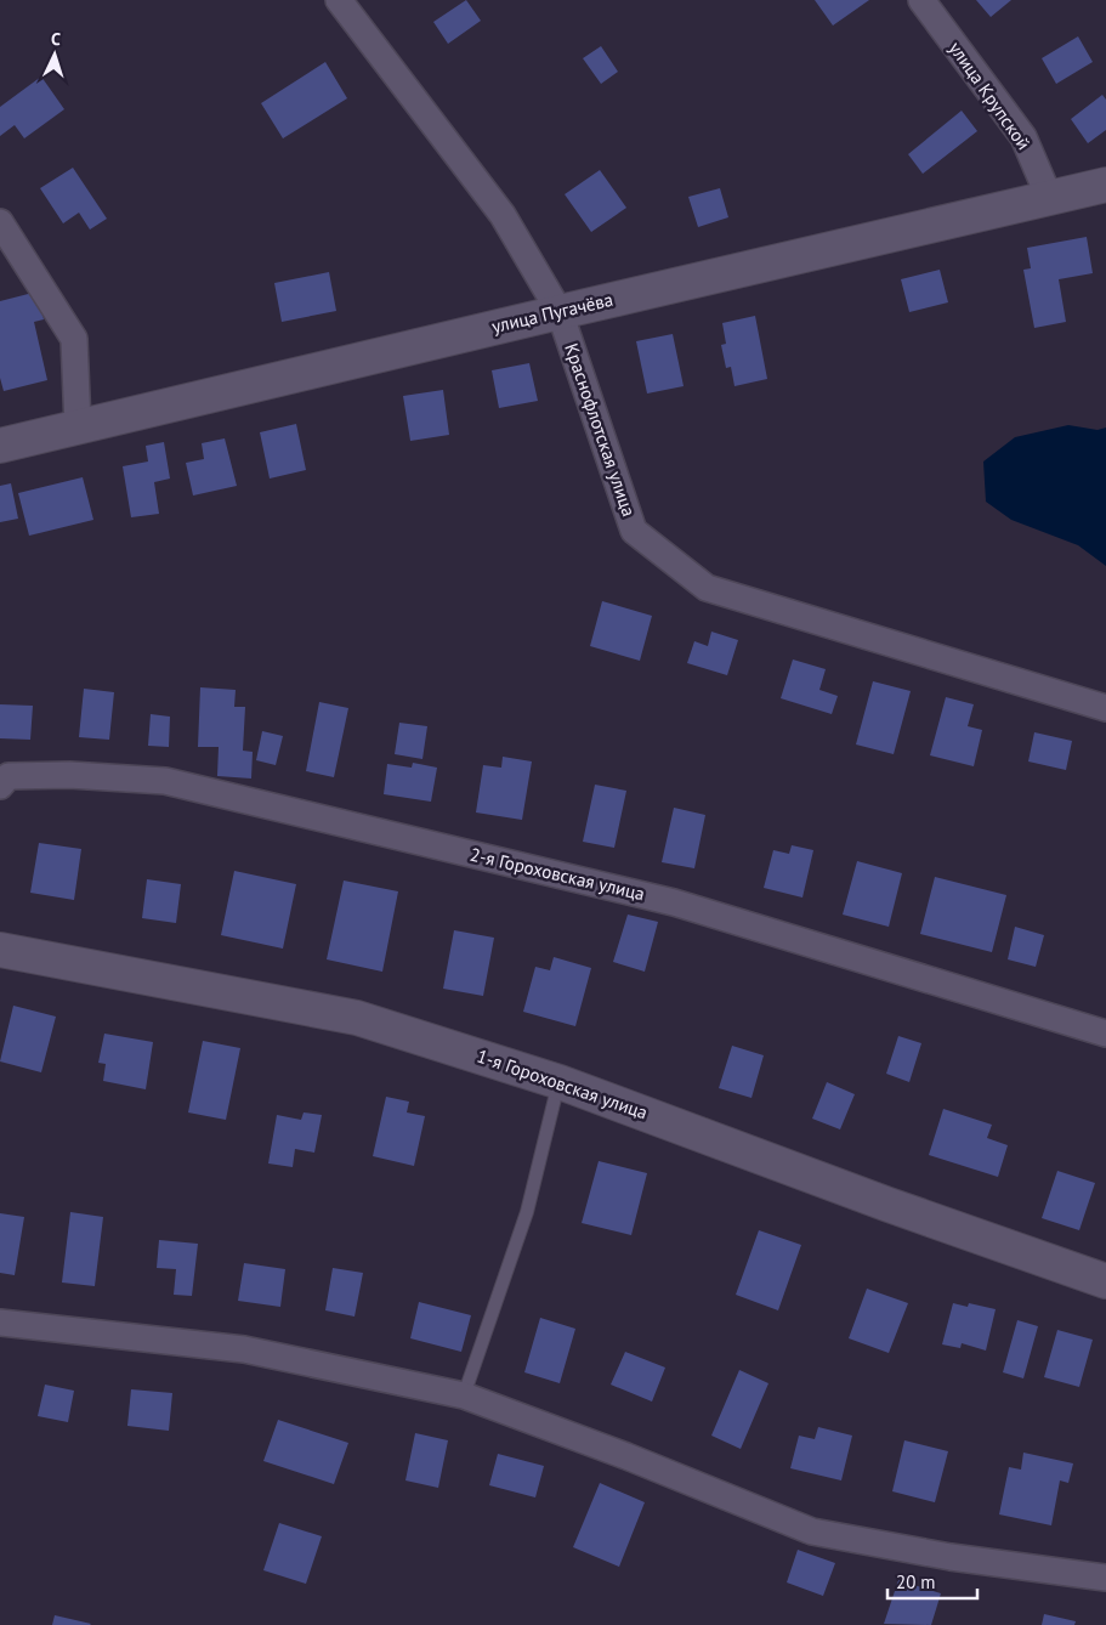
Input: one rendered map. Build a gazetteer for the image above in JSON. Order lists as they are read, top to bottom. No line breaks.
{"streets":{"street":["улица Крупской","улица Пугачёва","Краснофлотская улица","2-я Гороховская улица","1-я Гороховская улица"]},"crossings":[["улица Крупской","улица Пугачёва"],["улица Пугачёва","Краснофлотская улица"]],"scale_bar":"20 m","north":"top"}
